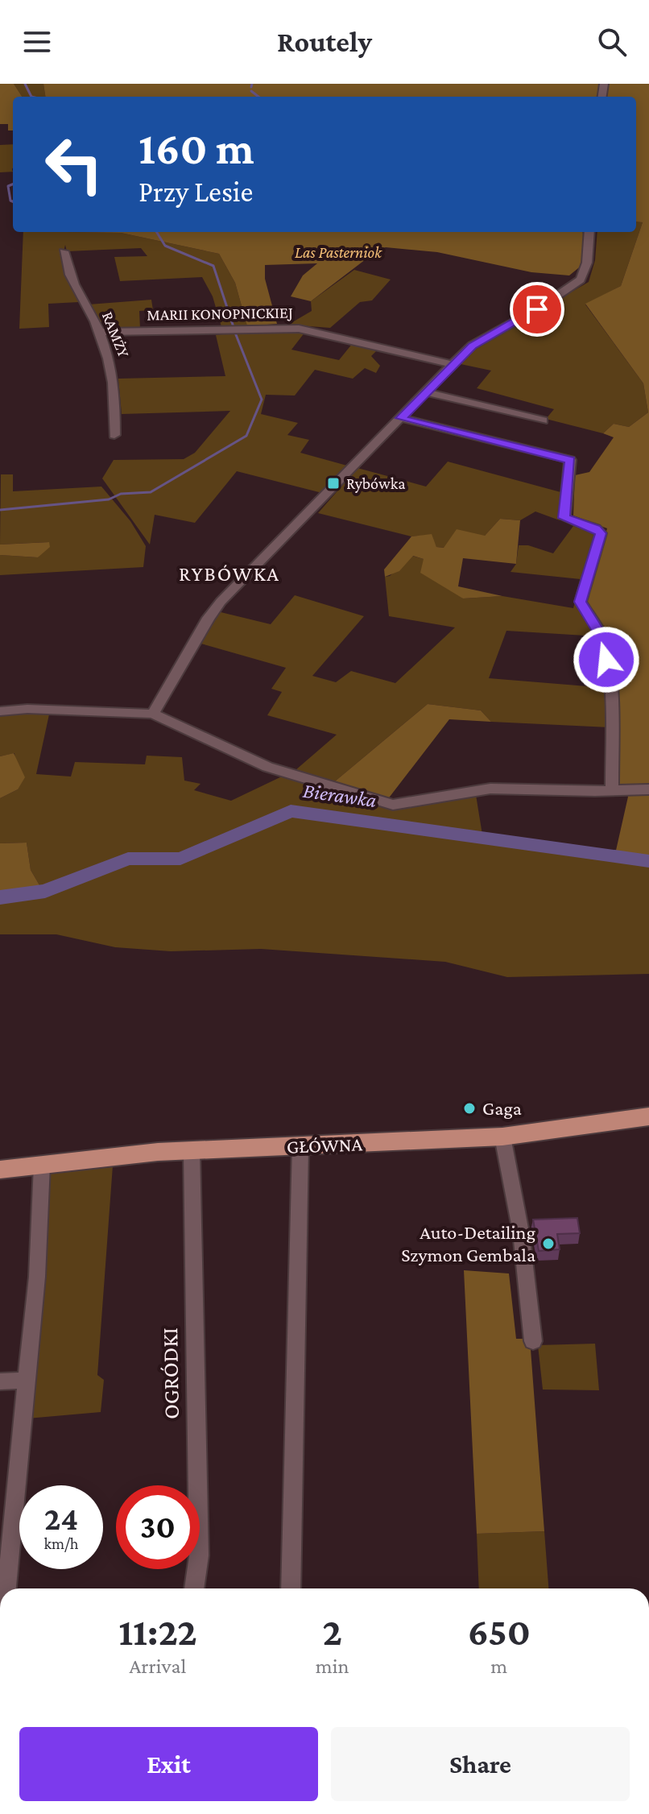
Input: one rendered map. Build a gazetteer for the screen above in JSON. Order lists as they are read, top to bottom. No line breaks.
{"streets":{"main road":["GŁÓWNA"],"street":["MARII KONOPNICKIEJ","RAMŻY","OGRÓDKI"]},"crossings":[["MARII KONOPNICKIEJ","RAMŻY"],["GŁÓWNA","OGRÓDKI"]],"districts":["RYBÓWKA"],"water":["Bierawka"],"parks":["Las Pasterniok"],"places":{"transit":["Rybówka"],"other":["Gaga","Auto-Detailing Szymon Gembala"]},"page":{"header":"Routely","turn":["160 m","Przy Lesie"],"speed":"24 km/h","limit":"30","eta":["11:22","Arrival","2","min","650","m"],"buttons":["Exit","Share"]}}
